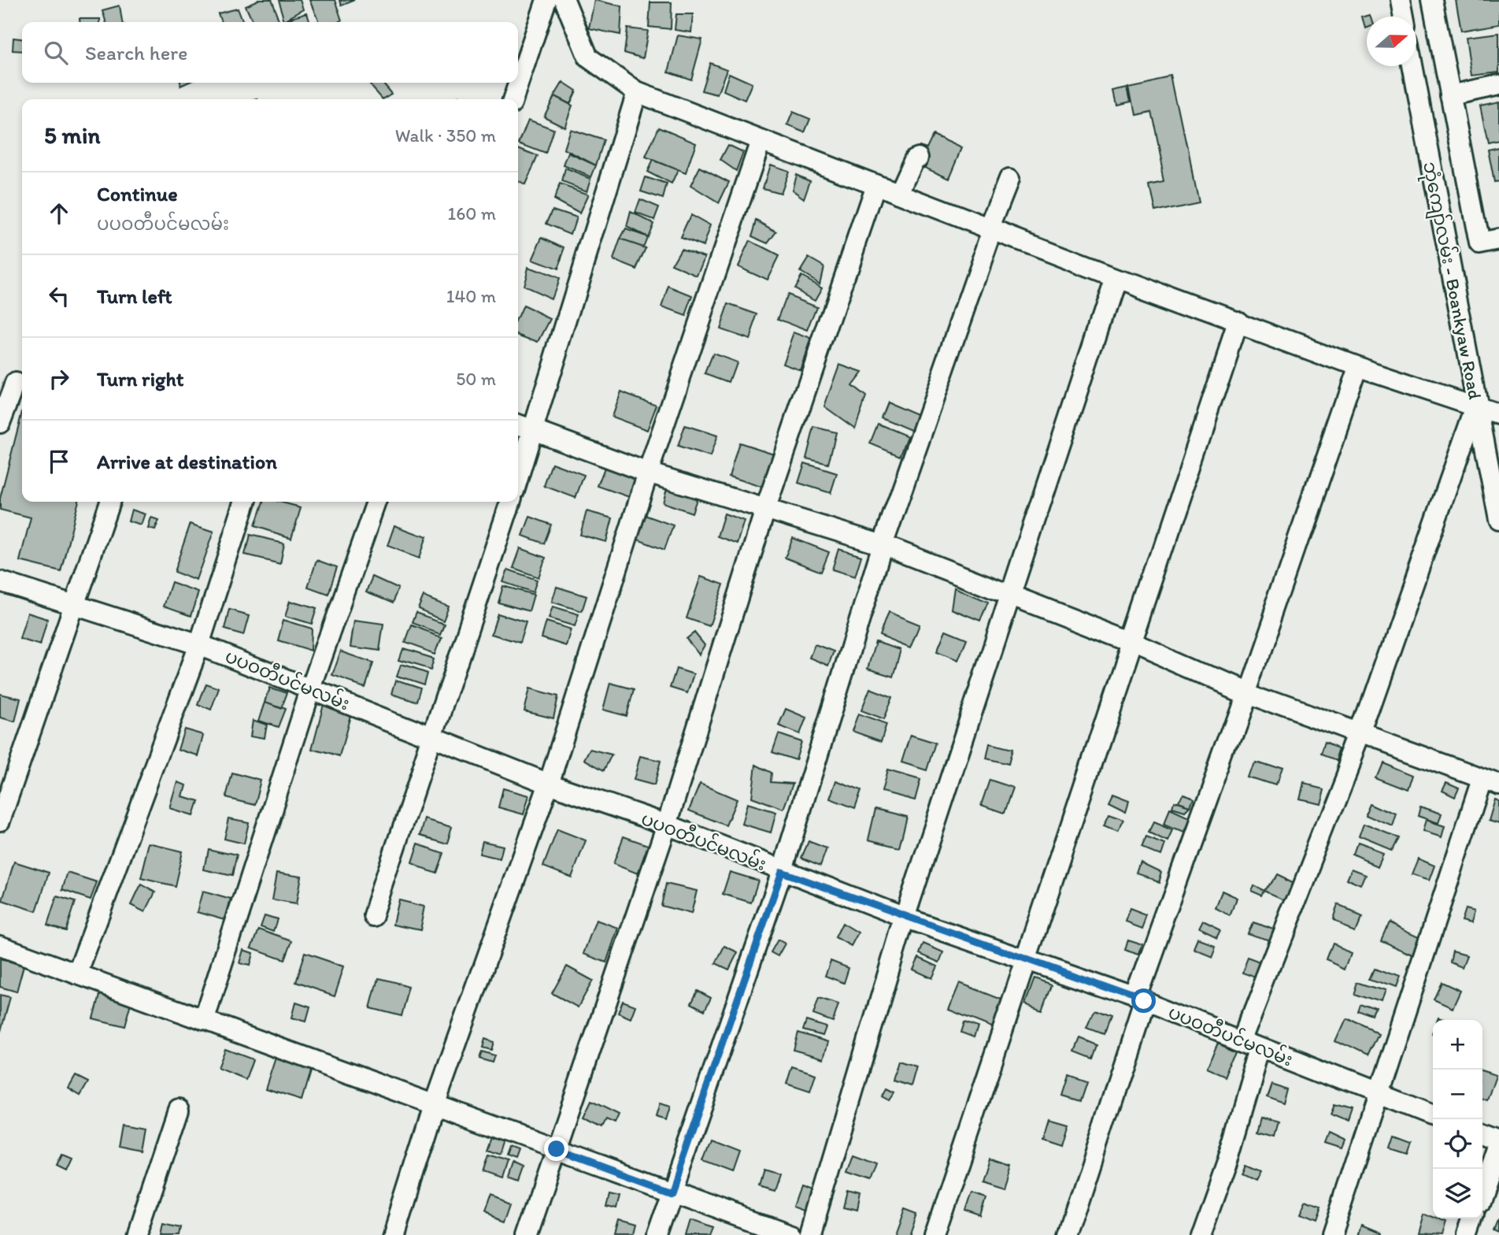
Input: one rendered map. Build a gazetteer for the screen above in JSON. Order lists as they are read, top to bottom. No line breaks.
{"streets":{"street":["ဘုံကျော်လမ်း - Boankyaw Road","ပပဝတီပင်မလမ်း"]},"north":"right","page":{"search":"Search here","heading":["5 min","Walk · 350 m"],"list":[["Continue","ပပဝတီပင်မလမ်း","160 m"],["Turn left","140 m"],["Turn right","50 m"],"Arrive at destination"],"map_buttons":["+","−"]}}
